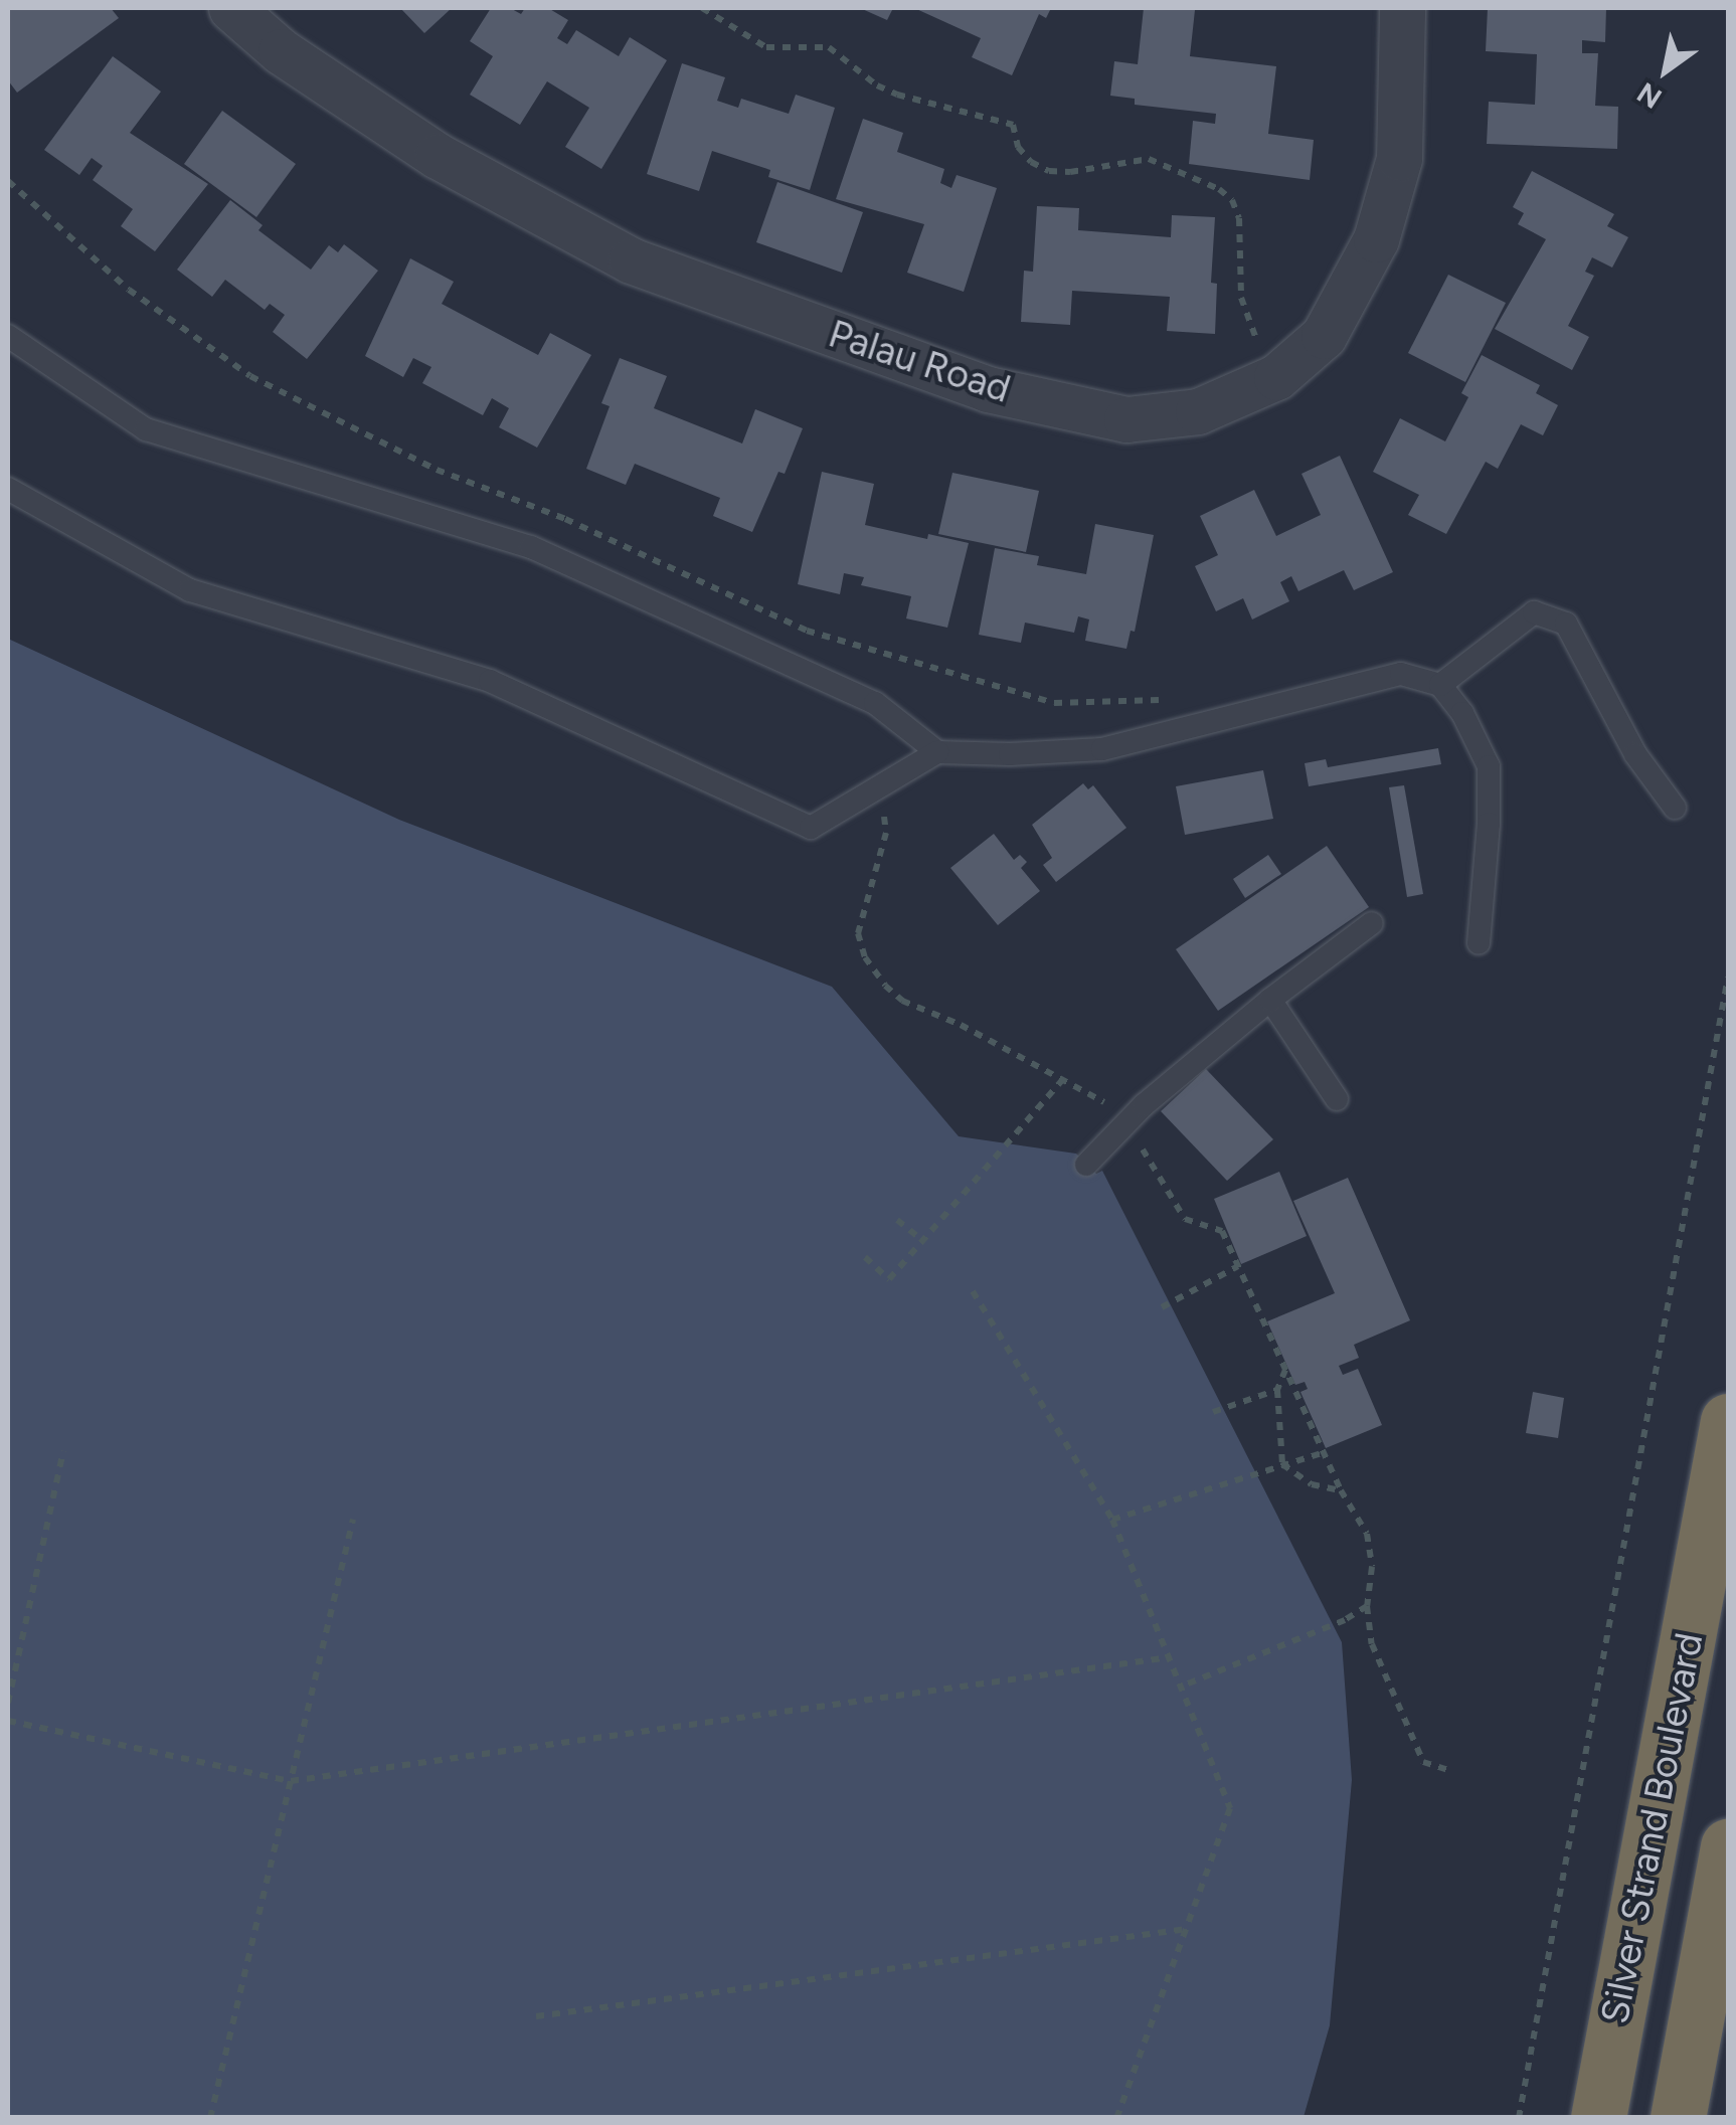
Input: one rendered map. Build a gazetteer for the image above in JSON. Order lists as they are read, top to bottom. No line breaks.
{"streets":{"highway":["Silver Strand Boulevard"],"street":["Palau Road"]},"north":"bottom left"}
